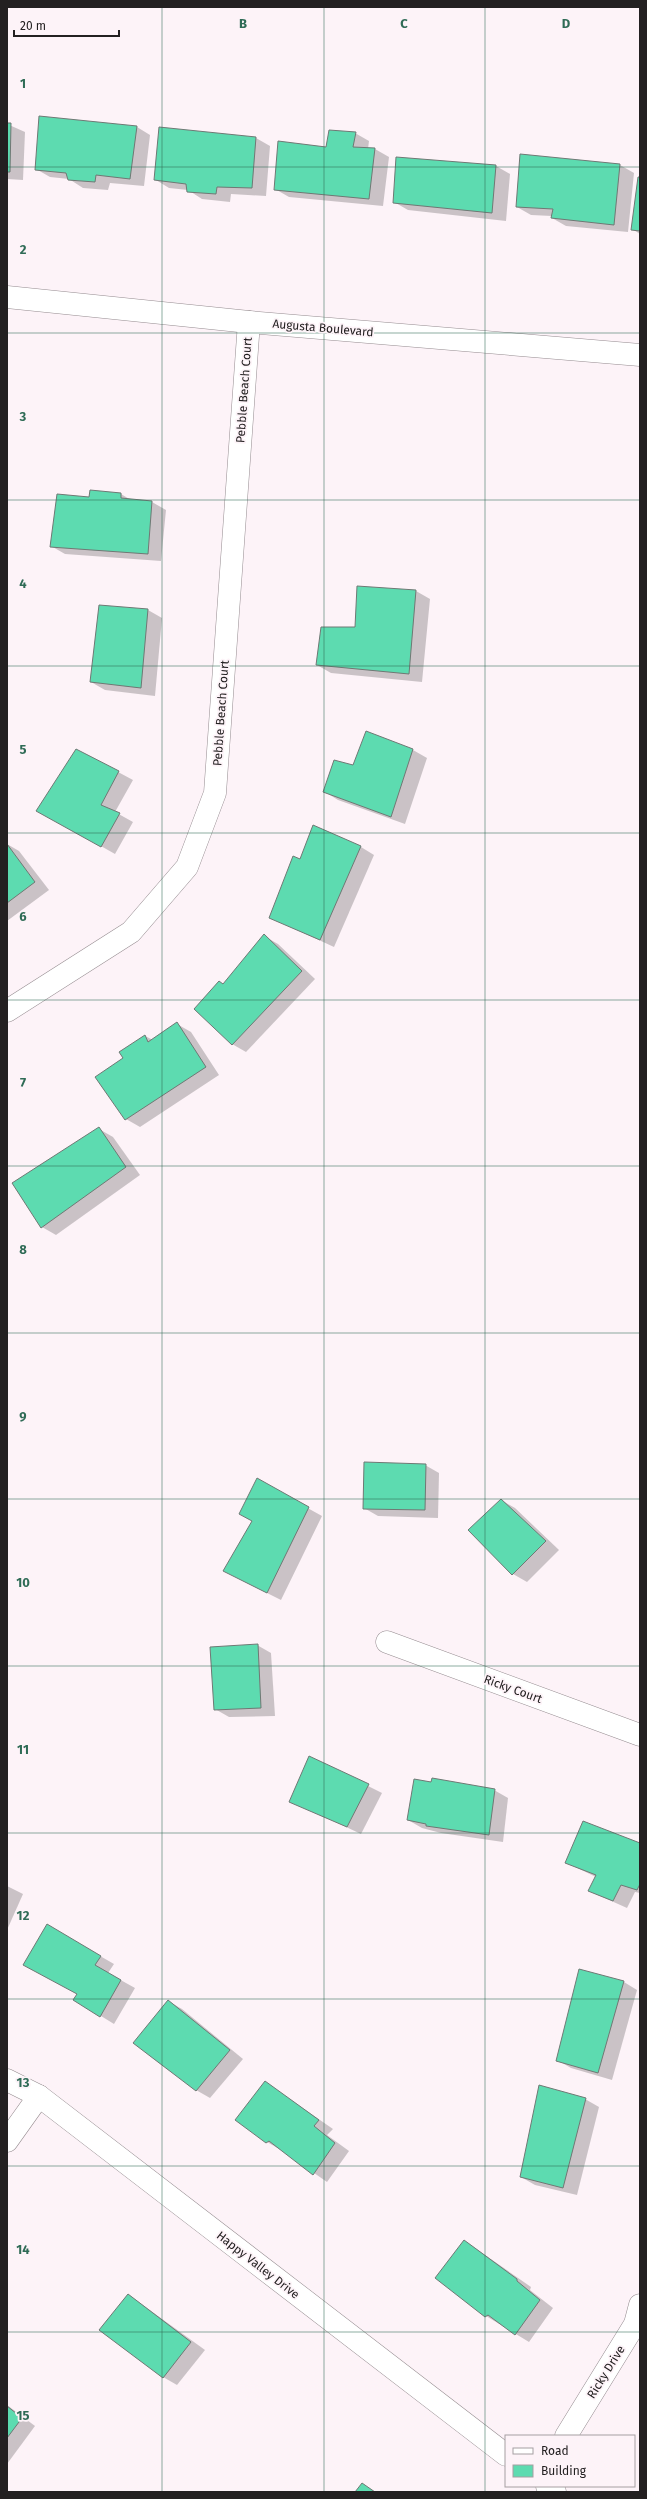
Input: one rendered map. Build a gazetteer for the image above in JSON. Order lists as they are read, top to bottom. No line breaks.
{"streets":{"street":["Augusta Boulevard","Pebble Beach Court","Ricky Court","Happy Valley Drive","Ricky Drive"]},"crossings":[["Augusta Boulevard","Pebble Beach Court"]],"legend":["Road","Building"],"scale_bar":"20 m","grid":{"columns":["B","C","D"],"rows":["1","2","3","4","5","6","7","8","9","10","11","12","13","14","15"]}}
